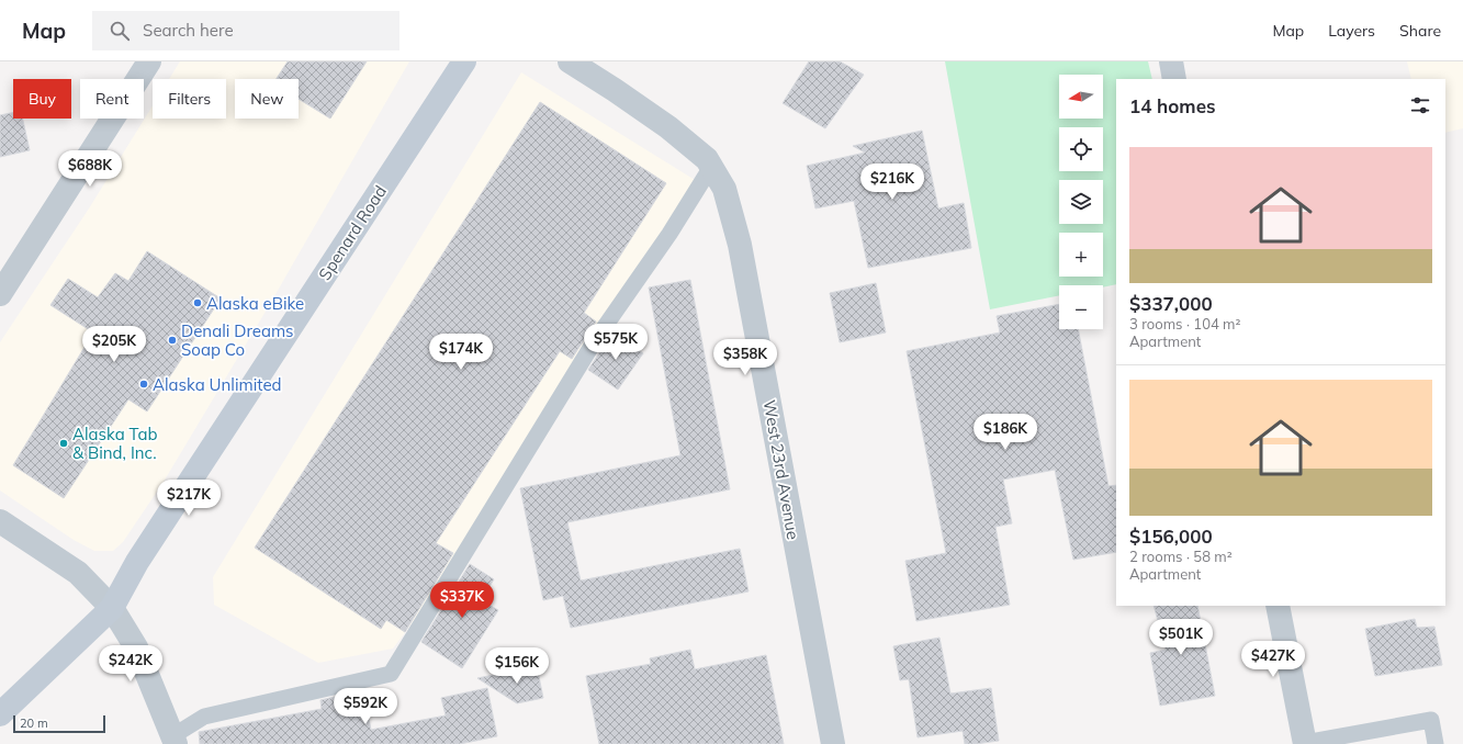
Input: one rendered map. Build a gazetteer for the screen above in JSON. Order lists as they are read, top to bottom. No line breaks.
{"streets":{"main road":["Spenard Road"],"street":["West 23rd Avenue"]},"places":["Alaska eBike","Denali Dreams Soap Co","Alaska Unlimited","Alaska Tab & Bind, Inc."],"scale_bar":"20 m","north":"left","page":{"header":"Map","search":"Search here","nav":["Map","Layers","Share"],"map_buttons":["+","−"],"chip":["Buy","Rent","Filters","New"],"heading":"14 homes","list":[{"name":"$337,000","note":"3 rooms · 104 m² · Apartment"},{"name":"$156,000","note":"2 rooms · 58 m² · Apartment"}],"price":["$688K","$216K","$575K","$205K","$174K","$358K","$186K","$217K","$337K","$501K","$427K","$242K","$156K","$592K"],"scale":"20 m"}}
